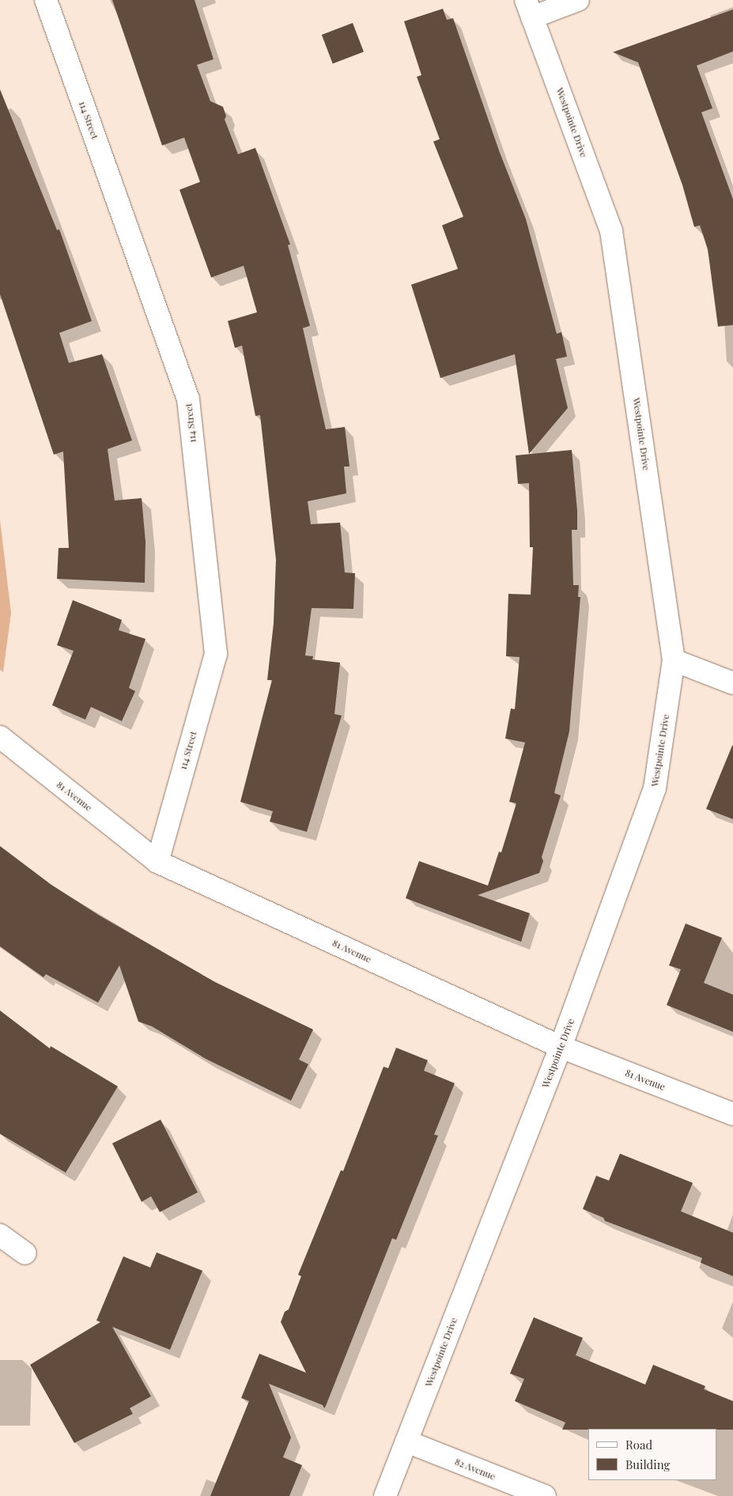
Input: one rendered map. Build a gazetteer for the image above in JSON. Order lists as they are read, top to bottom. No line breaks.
{"streets":{"street":["114 Street","Westpointe Drive","81 Avenue","82 Avenue"]},"crossings":[["114 Street","81 Avenue"],["Westpointe Drive","81 Avenue"],["Westpointe Drive","82 Avenue"]],"legend":["Road","Building"]}
